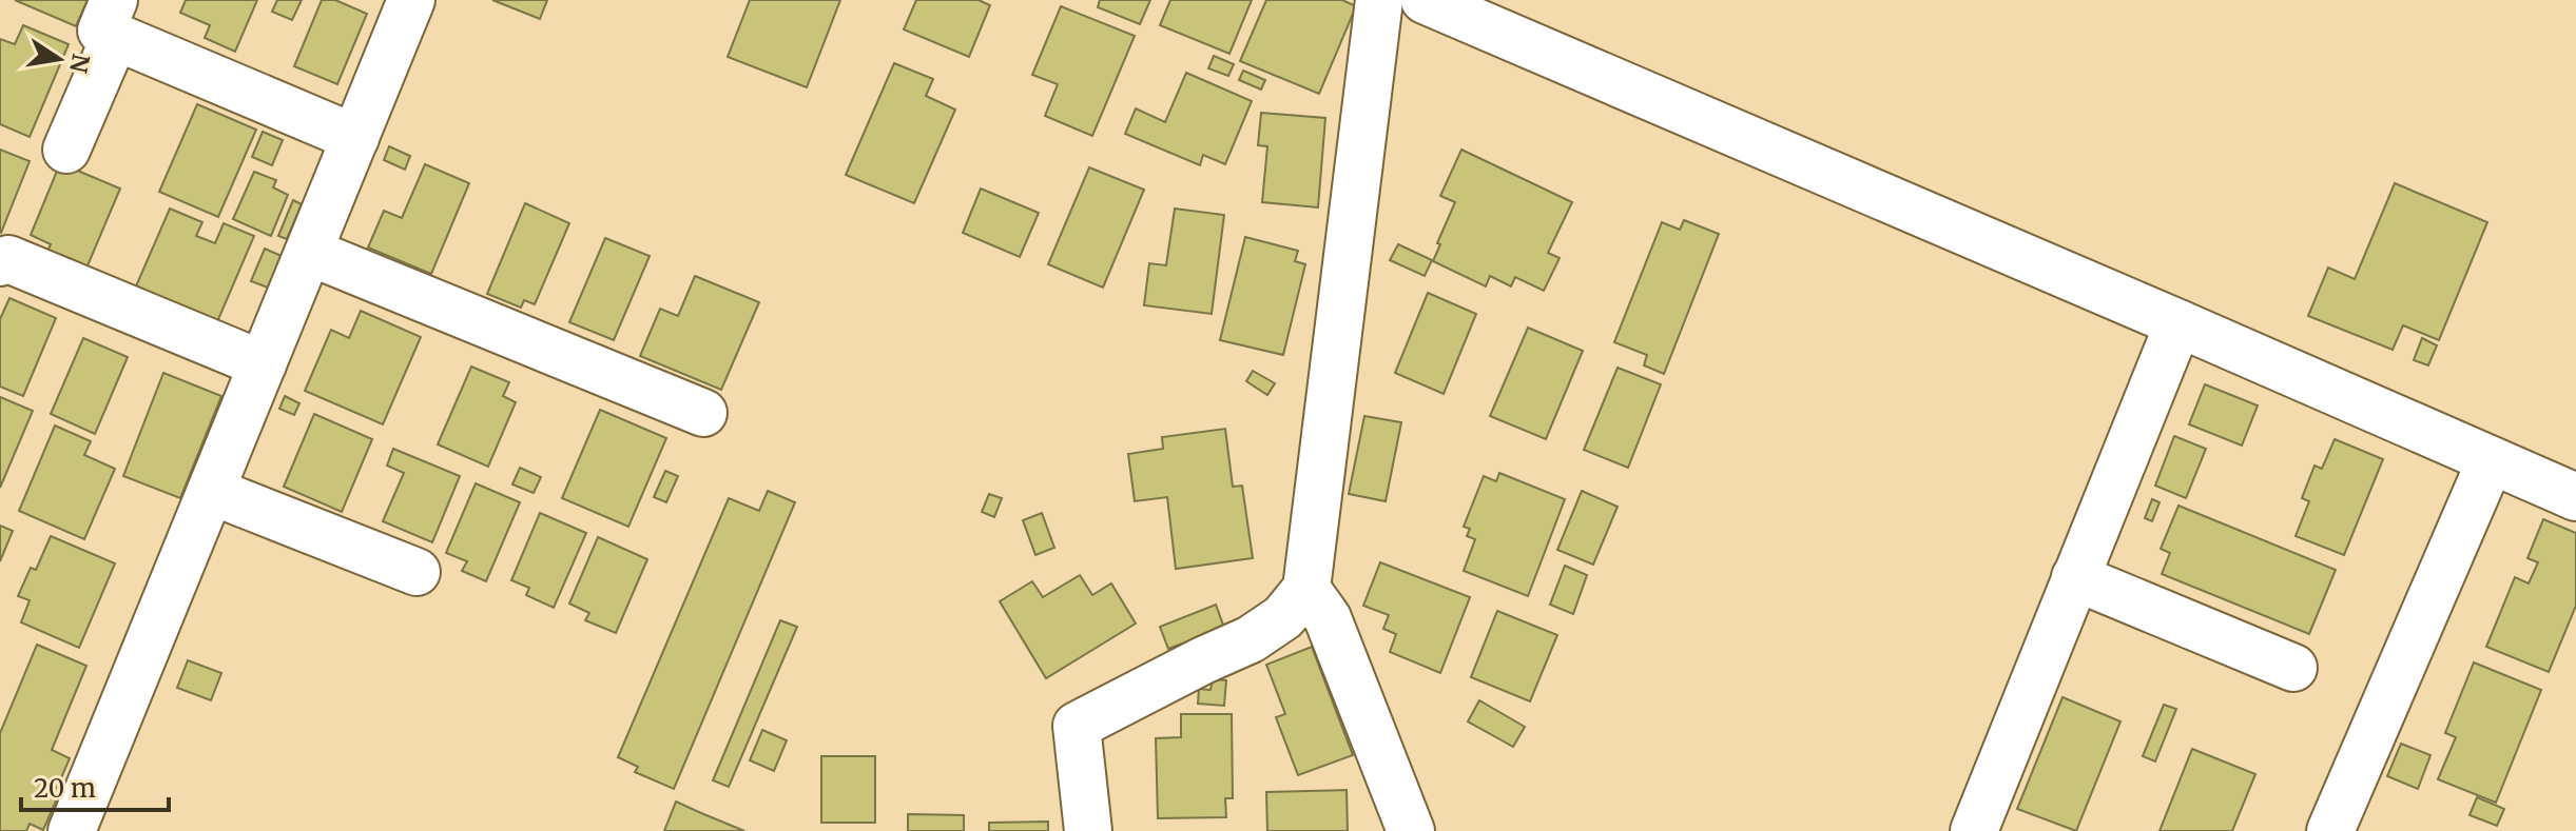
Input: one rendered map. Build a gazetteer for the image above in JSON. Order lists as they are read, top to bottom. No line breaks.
{"scale_bar":"20 m","north":"right"}
